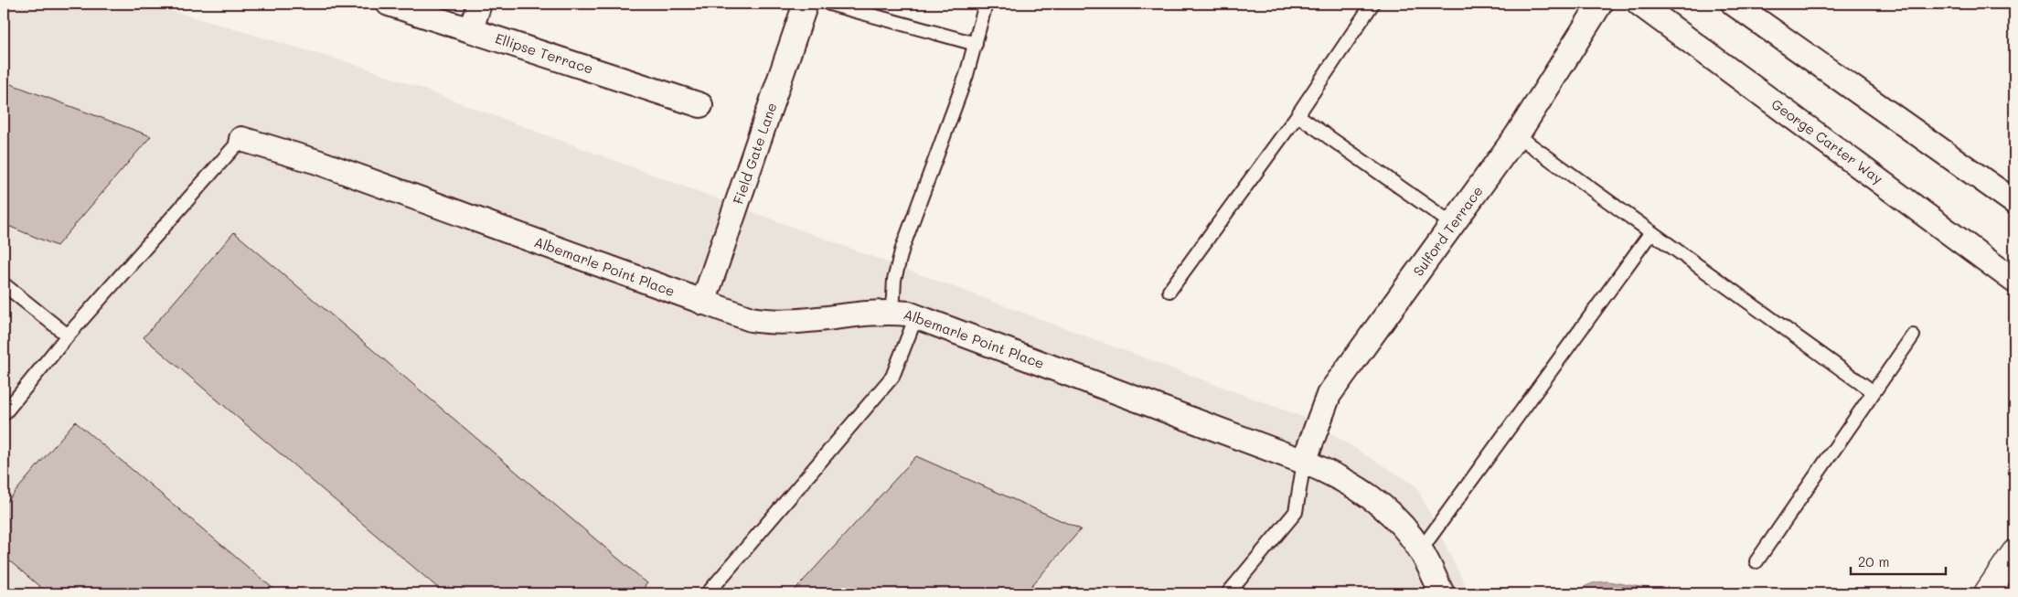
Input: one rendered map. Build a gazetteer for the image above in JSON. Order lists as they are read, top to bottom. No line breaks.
{"streets":{"street":["Ellipse Terrace","George Carter Way","Field Gate Lane","Sulford Terrace","Albemarle Point Place"]},"crossings":[["Field Gate Lane","Albemarle Point Place"],["Sulford Terrace","Albemarle Point Place"]],"scale_bar":"20 m"}
